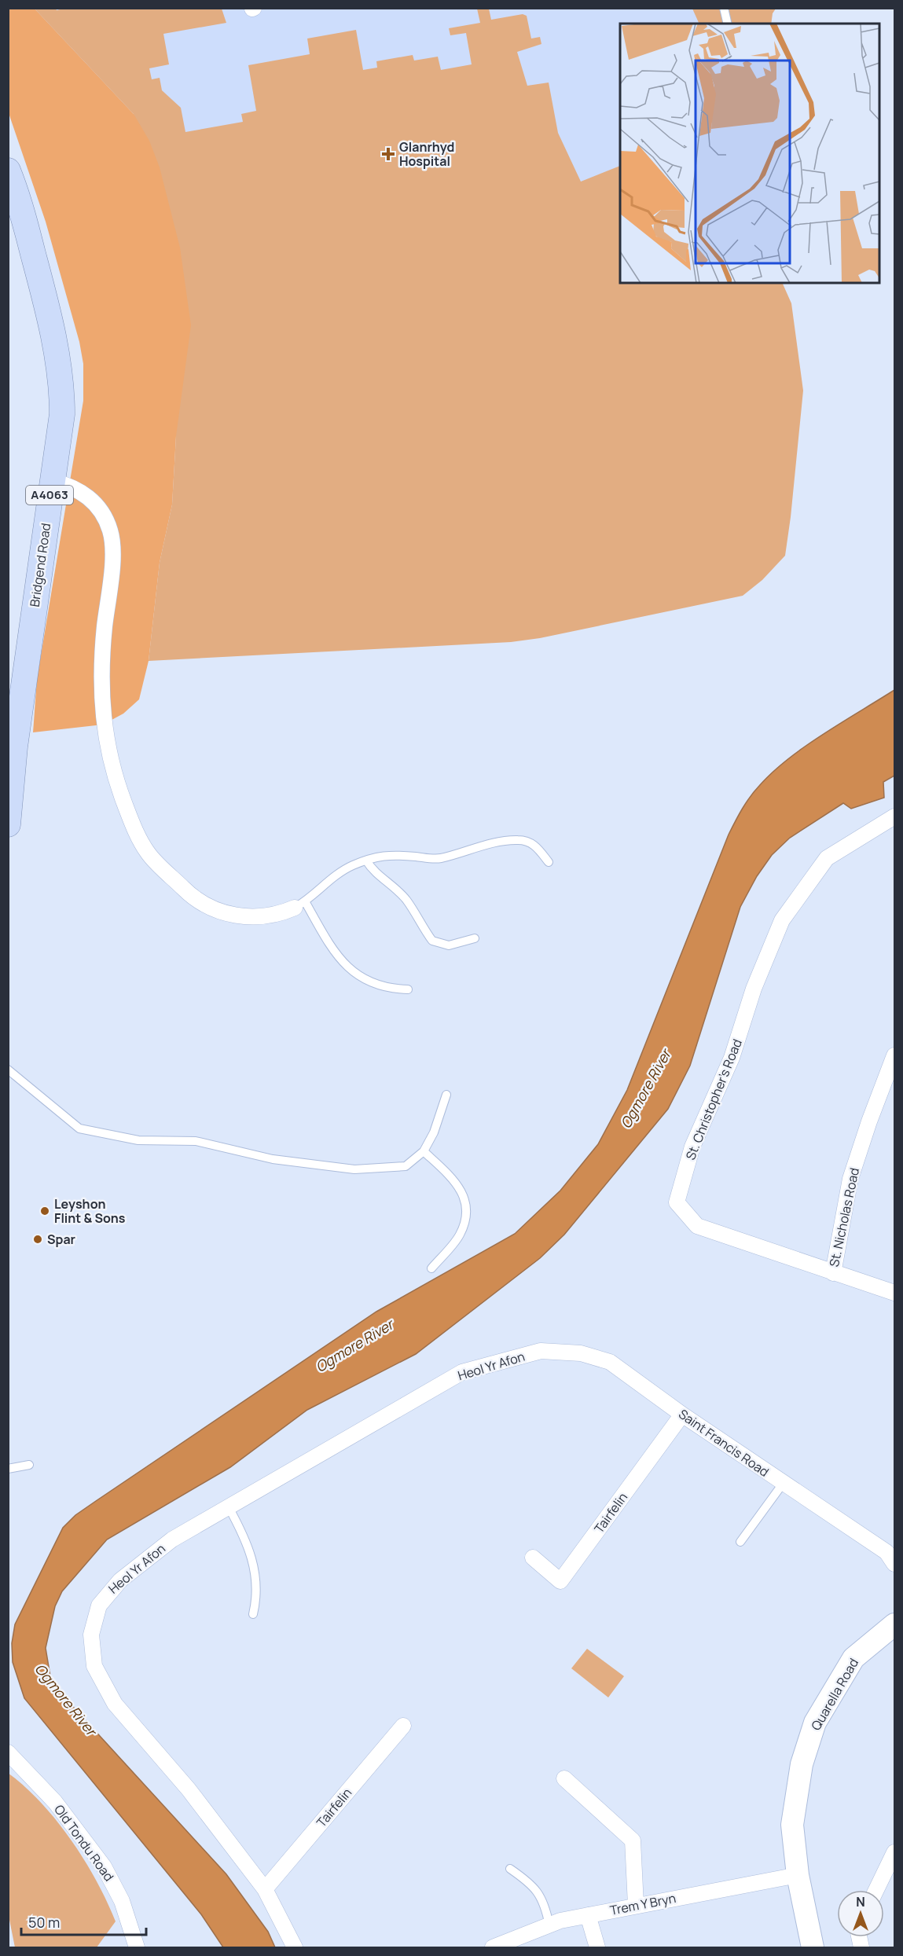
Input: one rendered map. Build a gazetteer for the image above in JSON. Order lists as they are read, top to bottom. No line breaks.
{"streets":{"main road":["A4063","Bridgend Road"],"street":["St. Christopher's Road","St. Nicholas Road","Heol Yr Afon","Saint Francis Road","Tairfelin","Quarella Road","Old Tondu Road","Trem Y Bryn"]},"crossings":[["St. Christopher's Road","St. Nicholas Road"],["Heol Yr Afon","Saint Francis Road"],["Heol Yr Afon","Tairfelin"],["Saint Francis Road","Tairfelin"],["Quarella Road","Trem Y Bryn"]],"water":["Ogmore River"],"places":{"health":["Glanrhyd Hospital"],"other":["Leyshon Flint & Sons","Spar"]},"scale_bar":"50 m","north":"top"}
